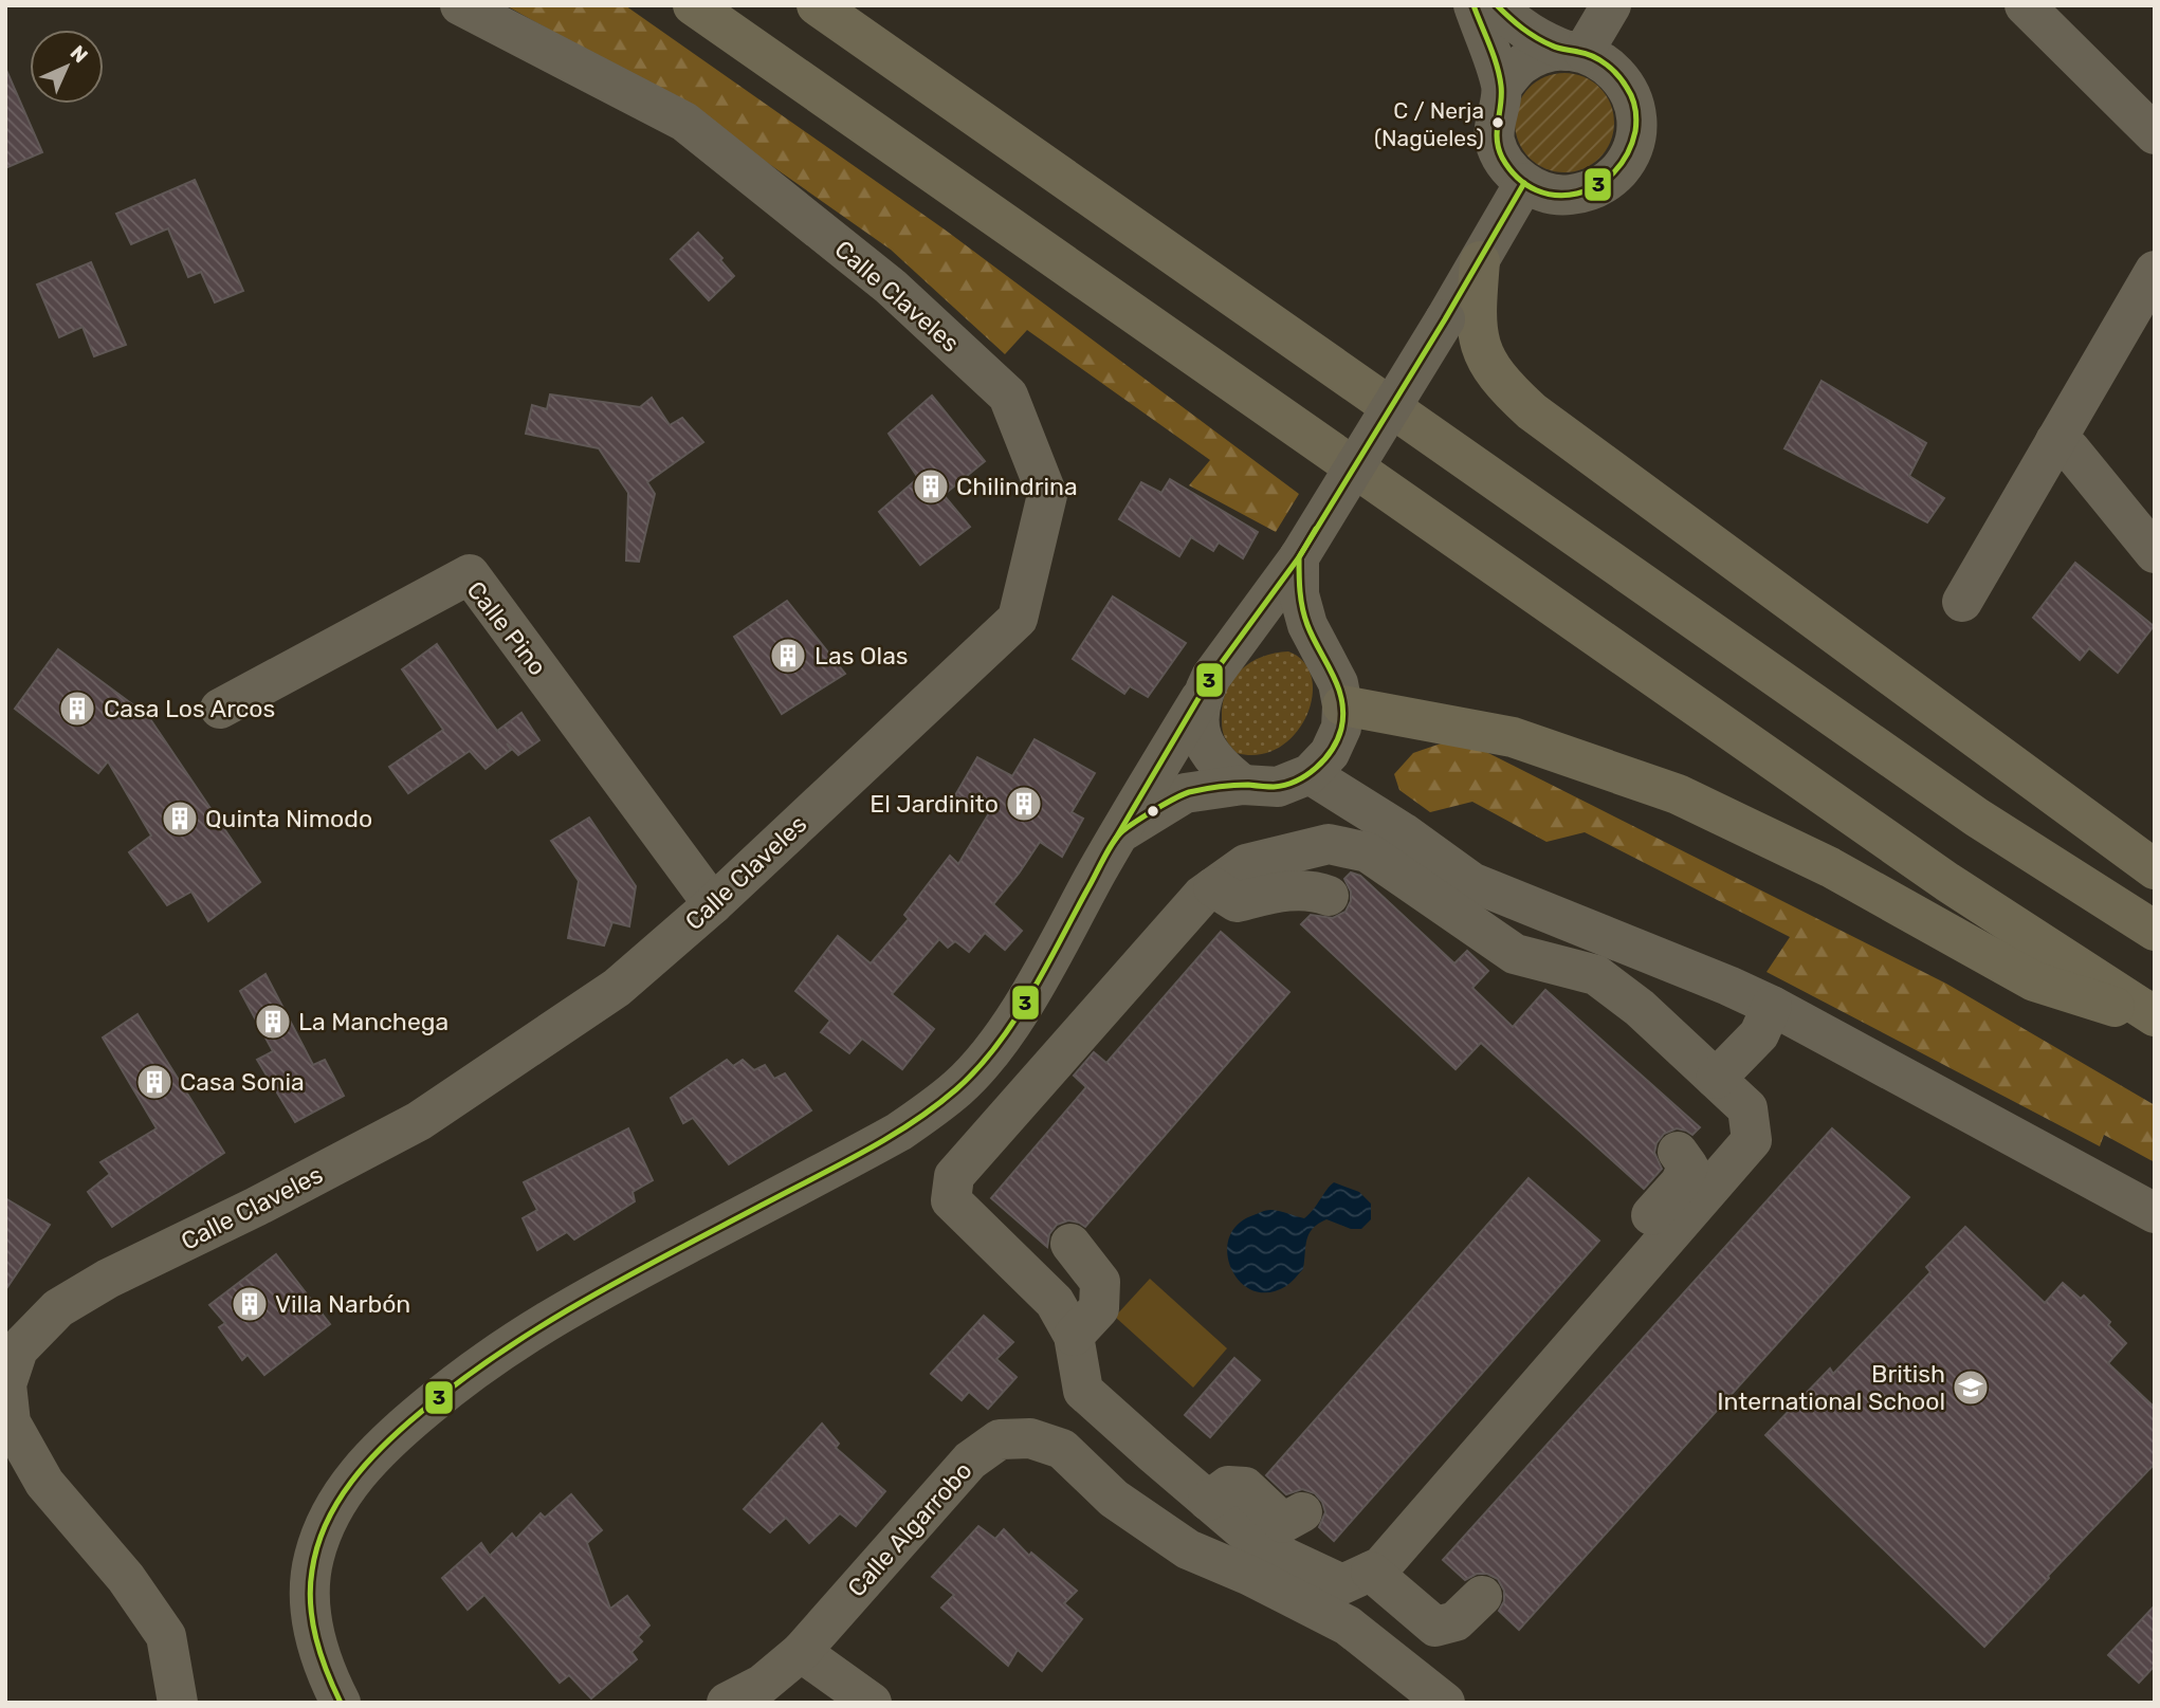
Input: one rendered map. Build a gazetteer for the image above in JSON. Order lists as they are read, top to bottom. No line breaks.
{"streets":{"street":["Calle Claveles","Calle Pino","Calle Algarrobo"]},"crossings":[["Calle Claveles","Calle Pino"]],"places":{"other":["C / Nerja (Nagüeles)"],"building":["Chilindrina","Las Olas","Casa Los Arcos","El Jardinito","Quinta Nimodo","La Manchega","Casa Sonia","Villa Narbón"],"school or university":["British International School"]},"lines":["transit line 3"],"north":"top right"}
